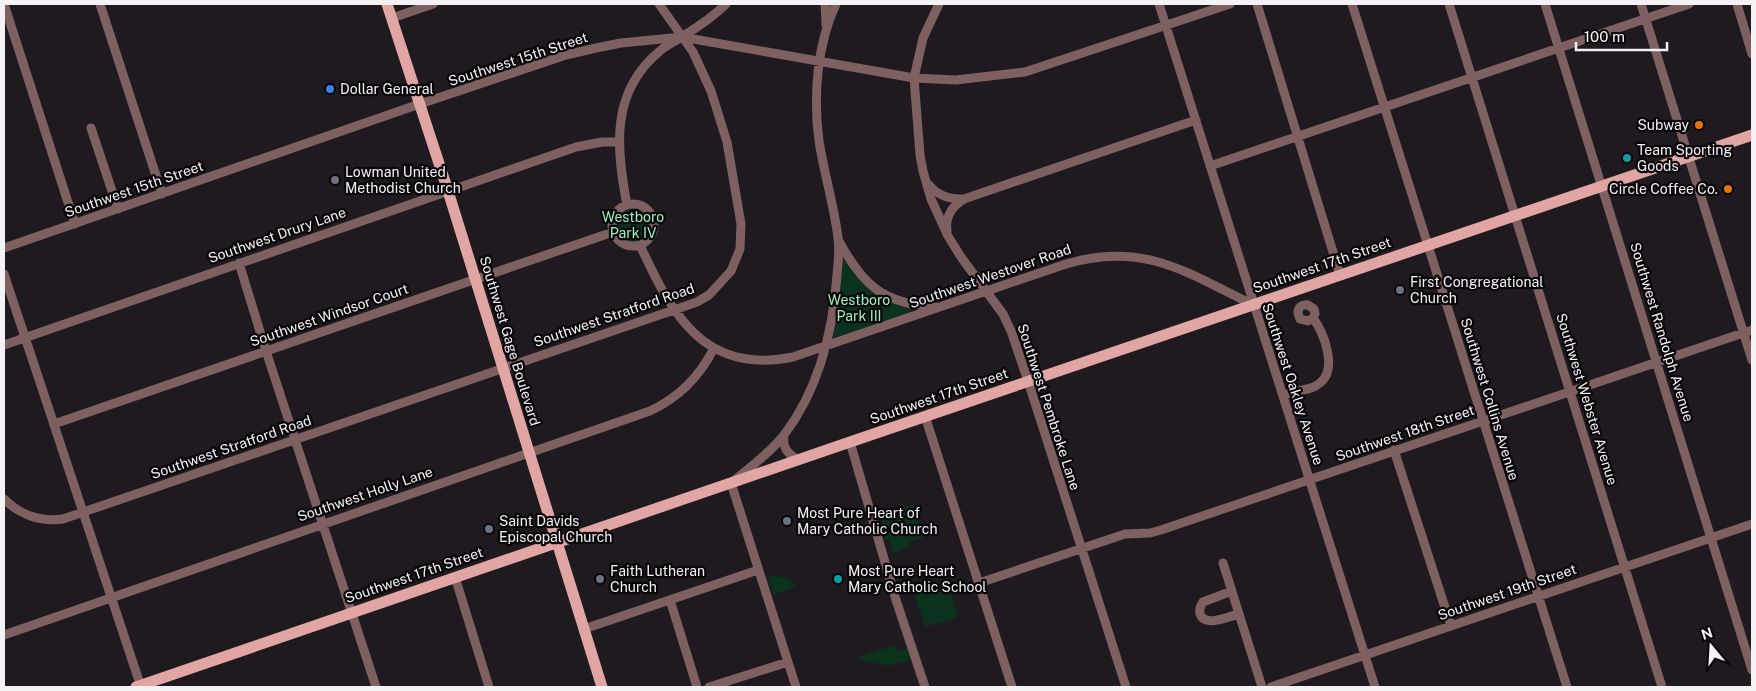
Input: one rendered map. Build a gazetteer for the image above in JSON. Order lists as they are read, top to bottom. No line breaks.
{"streets":{"main road":["Southwest 17th Street","Southwest Gage Boulevard"],"street":["Southwest 15th Street","Southwest Drury Lane","Southwest Westover Road","Southwest Windsor Court","Southwest Stratford Road","Southwest Randolph Avenue","Southwest Oakley Avenue","Southwest Collins Avenue","Southwest Webster Avenue","Southwest Pembroke Lane","Southwest 18th Street","Southwest Holly Lane","Southwest 19th Street"]},"crossings":[["Southwest 15th Street","Southwest Stratford Road"],["Southwest 15th Street","Southwest Gage Boulevard"],["Southwest 15th Street","Southwest Oakley Avenue"],["Southwest 15th Street","Southwest Pembroke Lane"],["Southwest Drury Lane","Southwest Gage Boulevard"],["Southwest 17th Street","Southwest Westover Road"],["Southwest 17th Street","Southwest Randolph Avenue"],["Southwest 17th Street","Southwest Gage Boulevard"],["Southwest 17th Street","Southwest Oakley Avenue"],["Southwest 17th Street","Southwest Collins Avenue"],["Southwest 17th Street","Southwest Webster Avenue"],["Southwest 17th Street","Southwest Pembroke Lane"],["Southwest Westover Road","Southwest Windsor Court"],["Southwest Westover Road","Southwest Stratford Road"],["Southwest Westover Road","Southwest Oakley Avenue"],["Southwest Westover Road","Southwest Pembroke Lane"],["Southwest Westover Road","Southwest Holly Lane"],["Southwest Windsor Court","Southwest Gage Boulevard"],["Southwest Stratford Road","Southwest Gage Boulevard"],["Southwest Randolph Avenue","Southwest 18th Street"],["Southwest Randolph Avenue","Southwest 19th Street"],["Southwest Gage Boulevard","Southwest Holly Lane"],["Southwest Oakley Avenue","Southwest 18th Street"],["Southwest Oakley Avenue","Southwest 19th Street"],["Southwest Collins Avenue","Southwest 18th Street"],["Southwest Collins Avenue","Southwest 19th Street"],["Southwest Webster Avenue","Southwest 18th Street"],["Southwest Webster Avenue","Southwest 19th Street"],["Southwest Pembroke Lane","Southwest 18th Street"]],"parks":["Westboro Park IV","Westboro Park III"],"places":["Dollar General","Subway","Team Sporting Goods","Lowman United Methodist Church","Circle Coffee Co.","First Congregational Church","Most Pure Heart of Mary Catholic Church","Saint Davids Episcopal Church","Faith Lutheran Church","Most Pure Heart Mary Catholic School"],"scale_bar":"100 m","north":"top"}
